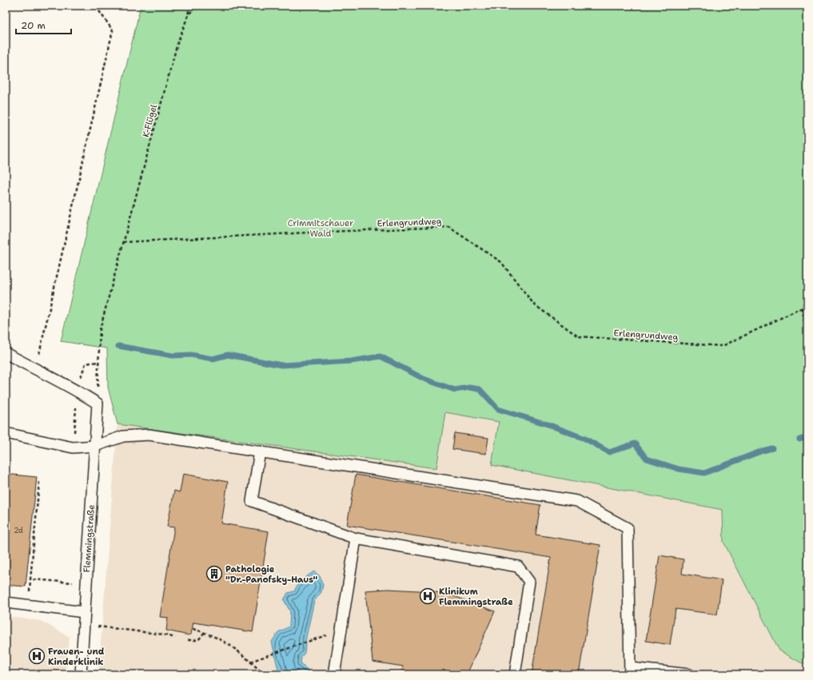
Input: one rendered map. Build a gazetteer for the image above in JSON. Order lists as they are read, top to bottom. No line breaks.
{"streets":{"lane":["Flemmingstraße"],"path":["K-Flügel","Erlengrundweg"]},"crossings":[["K-Flügel","Erlengrundweg"],["K-Flügel","Flemmingstraße"]],"parks":["Crimmitschauer Wald"],"places":{"building":["Pathologie \"Dr.-Panofsky-Haus\""],"hospital":["Klinikum Flemmingstraße","Frauen- und Kinderklinik"]},"house_numbers":["2d"],"scale_bar":"20 m"}
